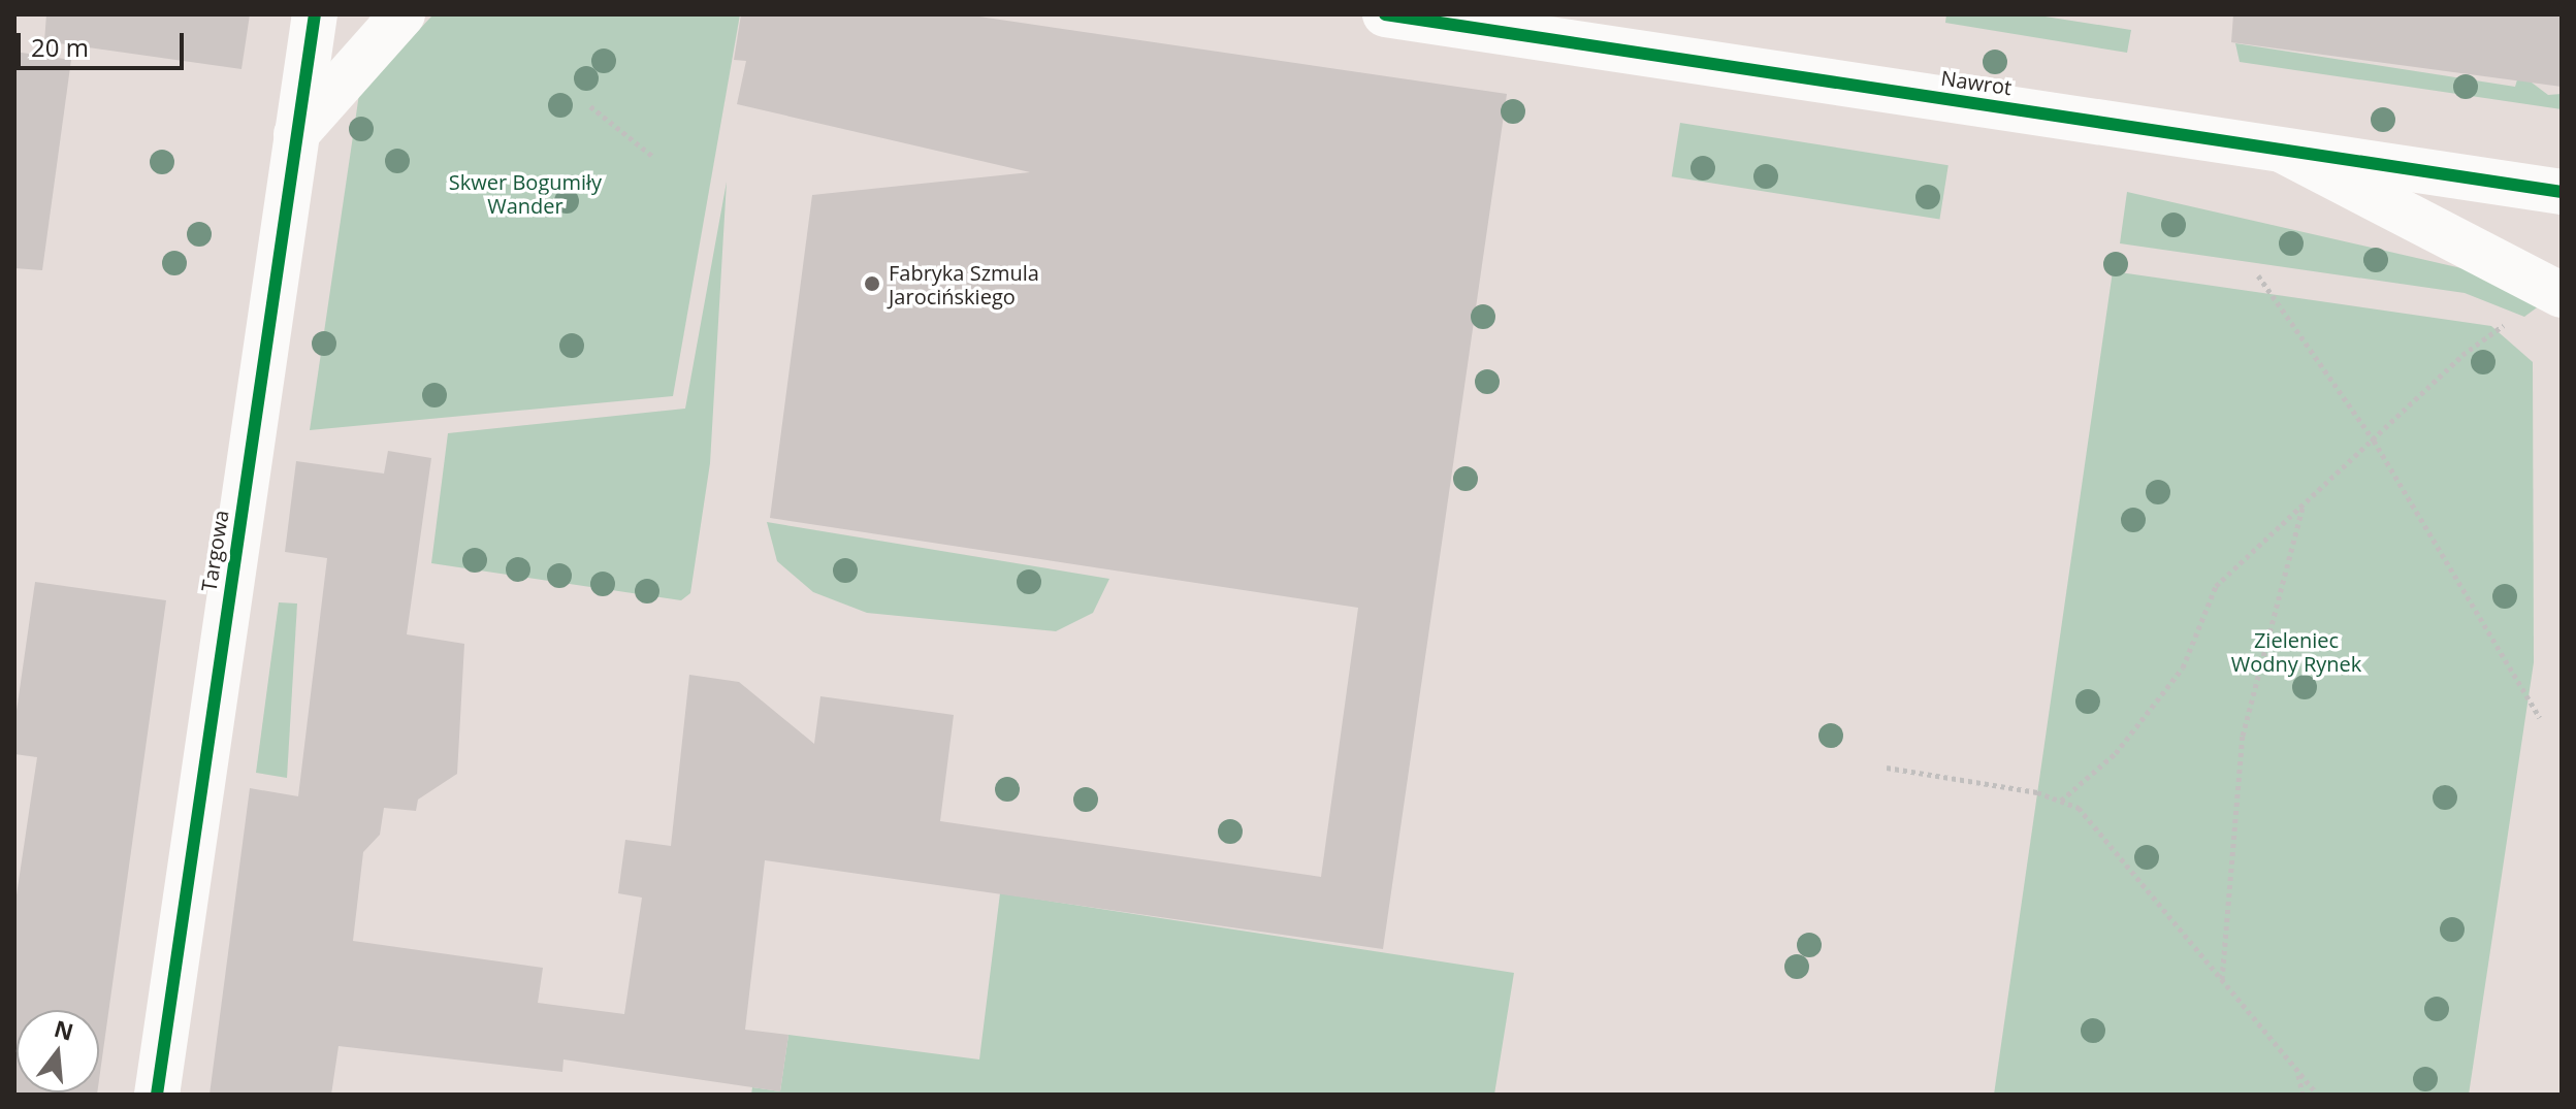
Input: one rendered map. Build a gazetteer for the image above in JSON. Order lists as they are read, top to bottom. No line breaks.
{"streets":{"street":["Nawrot","Targowa"]},"parks":["Skwer Bogumiły Wander","Zieleniec Wodny Rynek"],"places":["Fabryka Szmula Jarocińskiego"],"scale_bar":"20 m","north":"top"}
